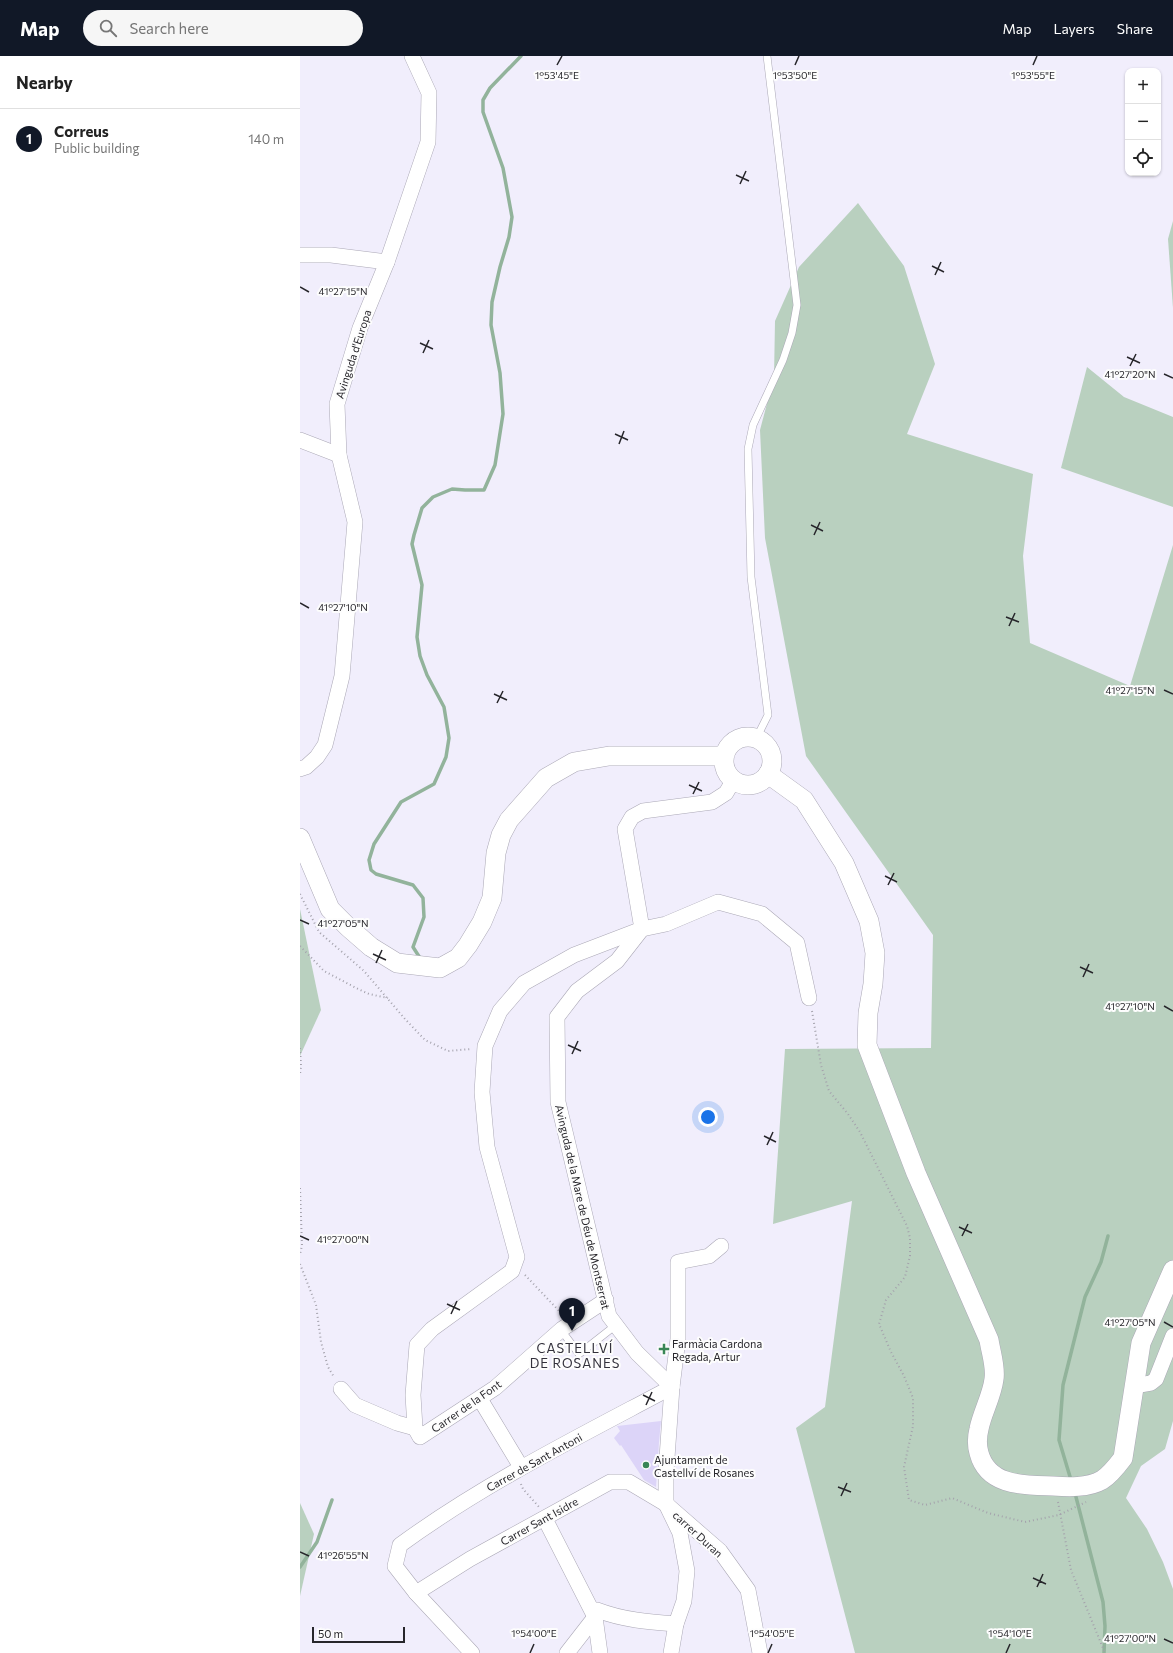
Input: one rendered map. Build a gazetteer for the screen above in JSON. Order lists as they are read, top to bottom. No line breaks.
{"streets":{"street":["Avinguda d'Europa","Avinguda de la Mare de Déu de Montserrat","Carrer de la Font","Carrer de Sant Antoni","Carrer Sant Isidre","carrer Duran"]},"crossings":[["Avinguda de la Mare de Déu de Montserrat","Carrer de la Font"],["Avinguda de la Mare de Déu de Montserrat","Carrer de Sant Antoni"],["Carrer de Sant Antoni","Carrer Sant Isidre"],["Carrer Sant Isidre","carrer Duran"]],"districts":["CASTELLVÍ DE ROSANES"],"places":{"health":["Farmàcia Cardona Regada, Artur"],"other":["Ajuntament de Castellví de Rosanes"]},"scale_bar":"50 m","page":{"header":"Map","search":"Search here","nav":["Map","Layers","Share"],"heading":"Nearby","map_buttons":["+","−"],"list":[{"mark":"1","name":"Correus","note":"Public building","value":"140 m"}],"pins":"1","scale":"50 m"},"coordinates":["1°53'45\"E","1°53'50\"E","1°53'55\"E","41°27'15\"N","41°27'20\"N","41°27'10\"N","41°27'05\"N","41°27'00\"N","41°26'55\"N","1°54'00\"E","1°54'05\"E","1°54'10\"E"]}
